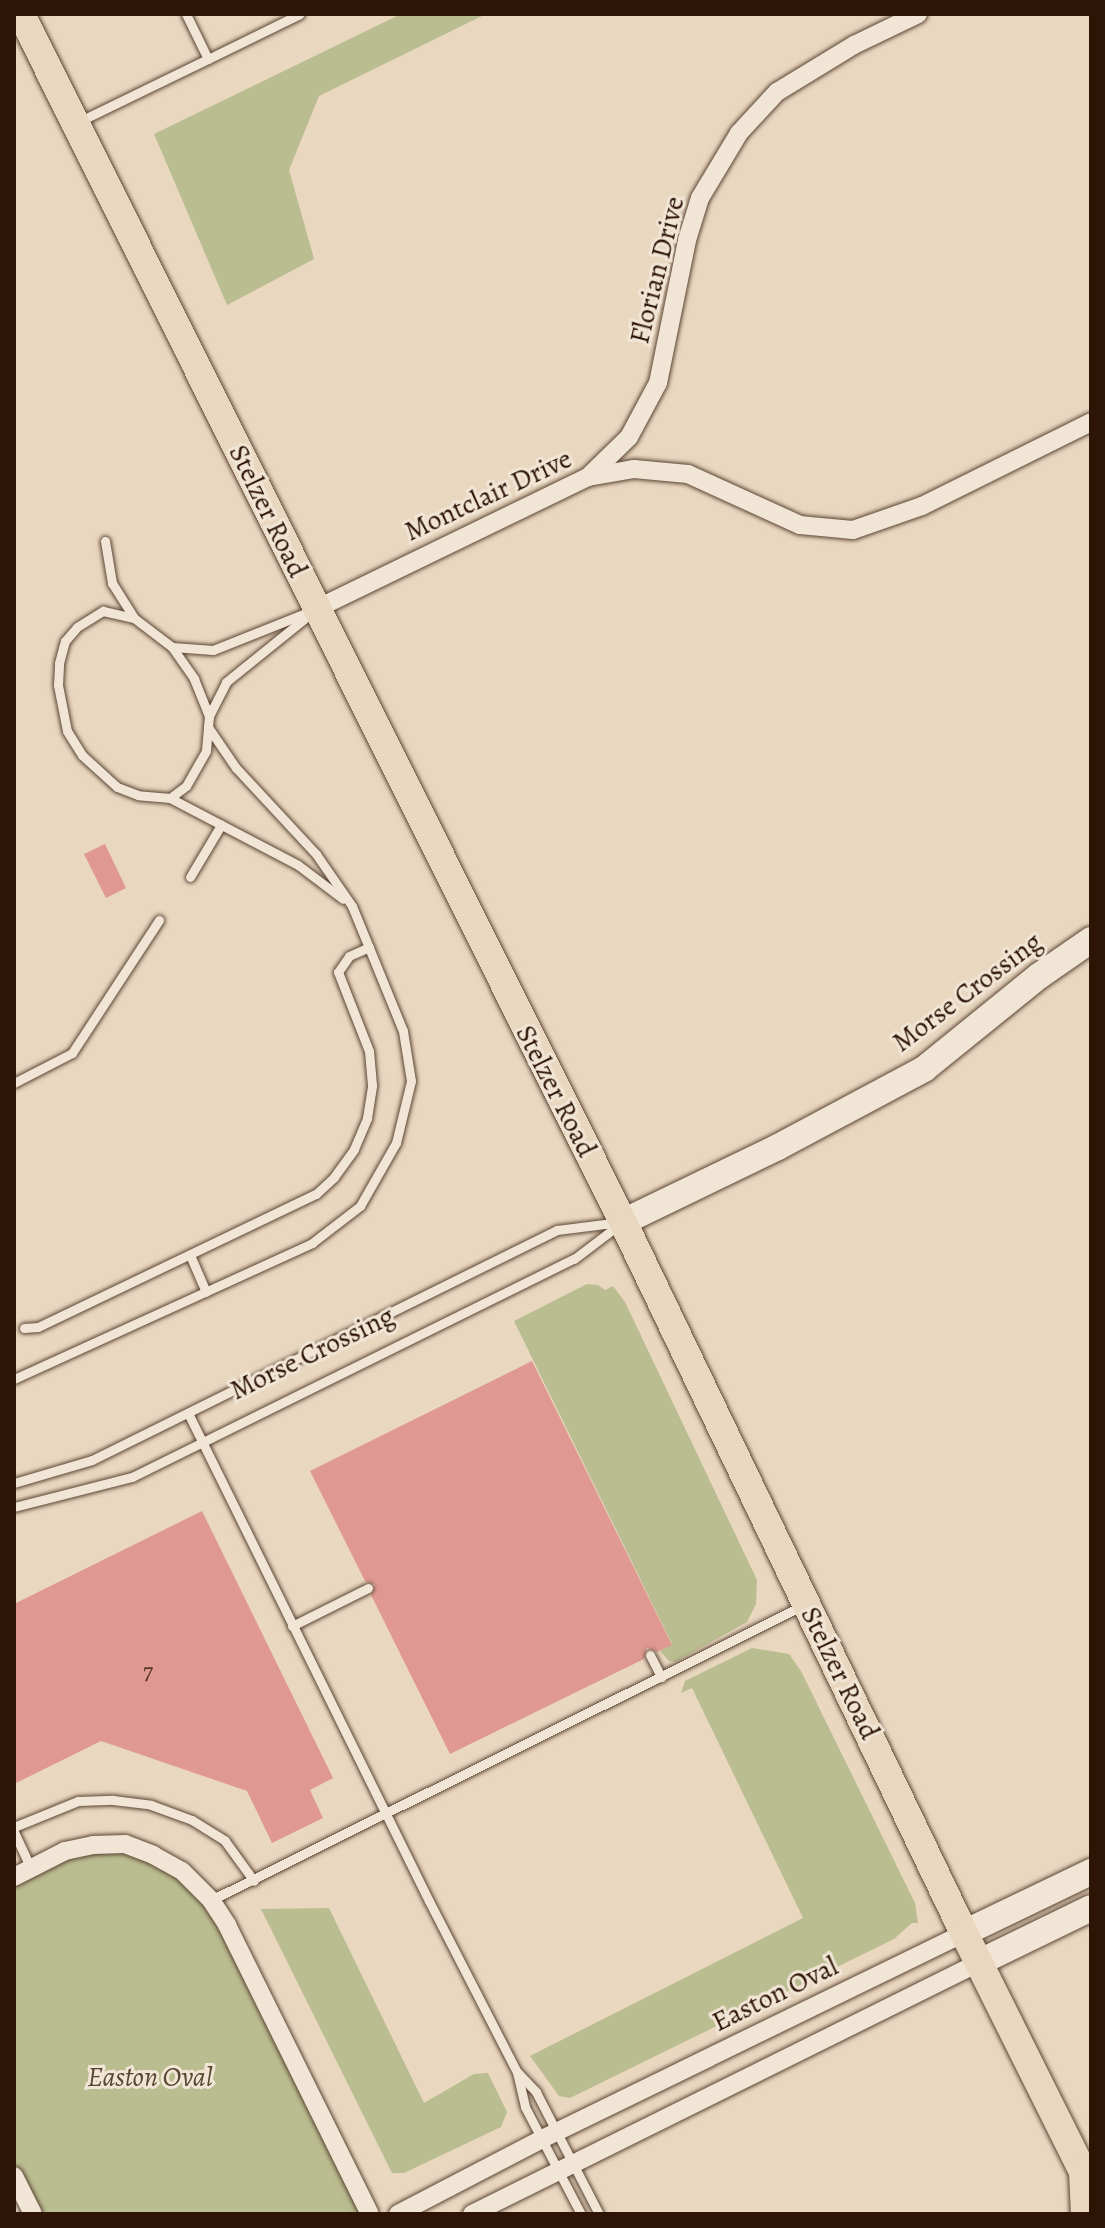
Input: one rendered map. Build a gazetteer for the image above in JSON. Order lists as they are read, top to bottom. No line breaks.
{"streets":{"main road":["Stelzer Road","Morse Crossing"],"street":["Florian Drive","Montclair Drive","Easton Oval"]},"crossings":[["Florian Drive","Montclair Drive"],["Montclair Drive","Stelzer Road"],["Stelzer Road","Morse Crossing"],["Stelzer Road","Easton Oval"]],"parks":["Easton Oval"],"house_numbers":["7"]}
